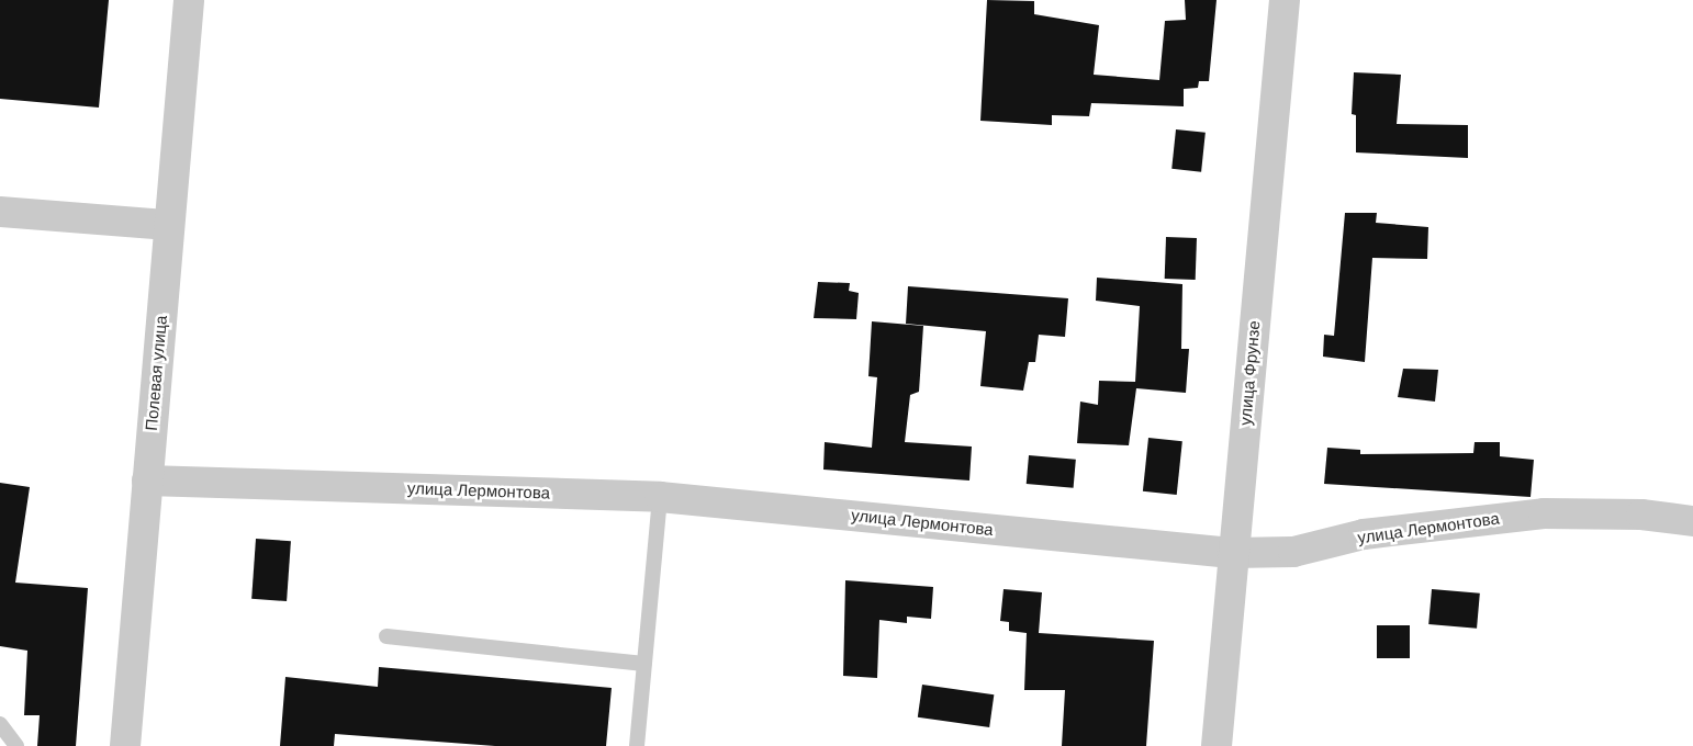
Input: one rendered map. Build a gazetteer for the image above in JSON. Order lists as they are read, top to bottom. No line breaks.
{"streets":{"street":["Полевая улица","улица Фрунзе","улица Лермонтова"]},"crossings":[["Полевая улица","улица Лермонтова"],["улица Фрунзе","улица Лермонтова"]]}
